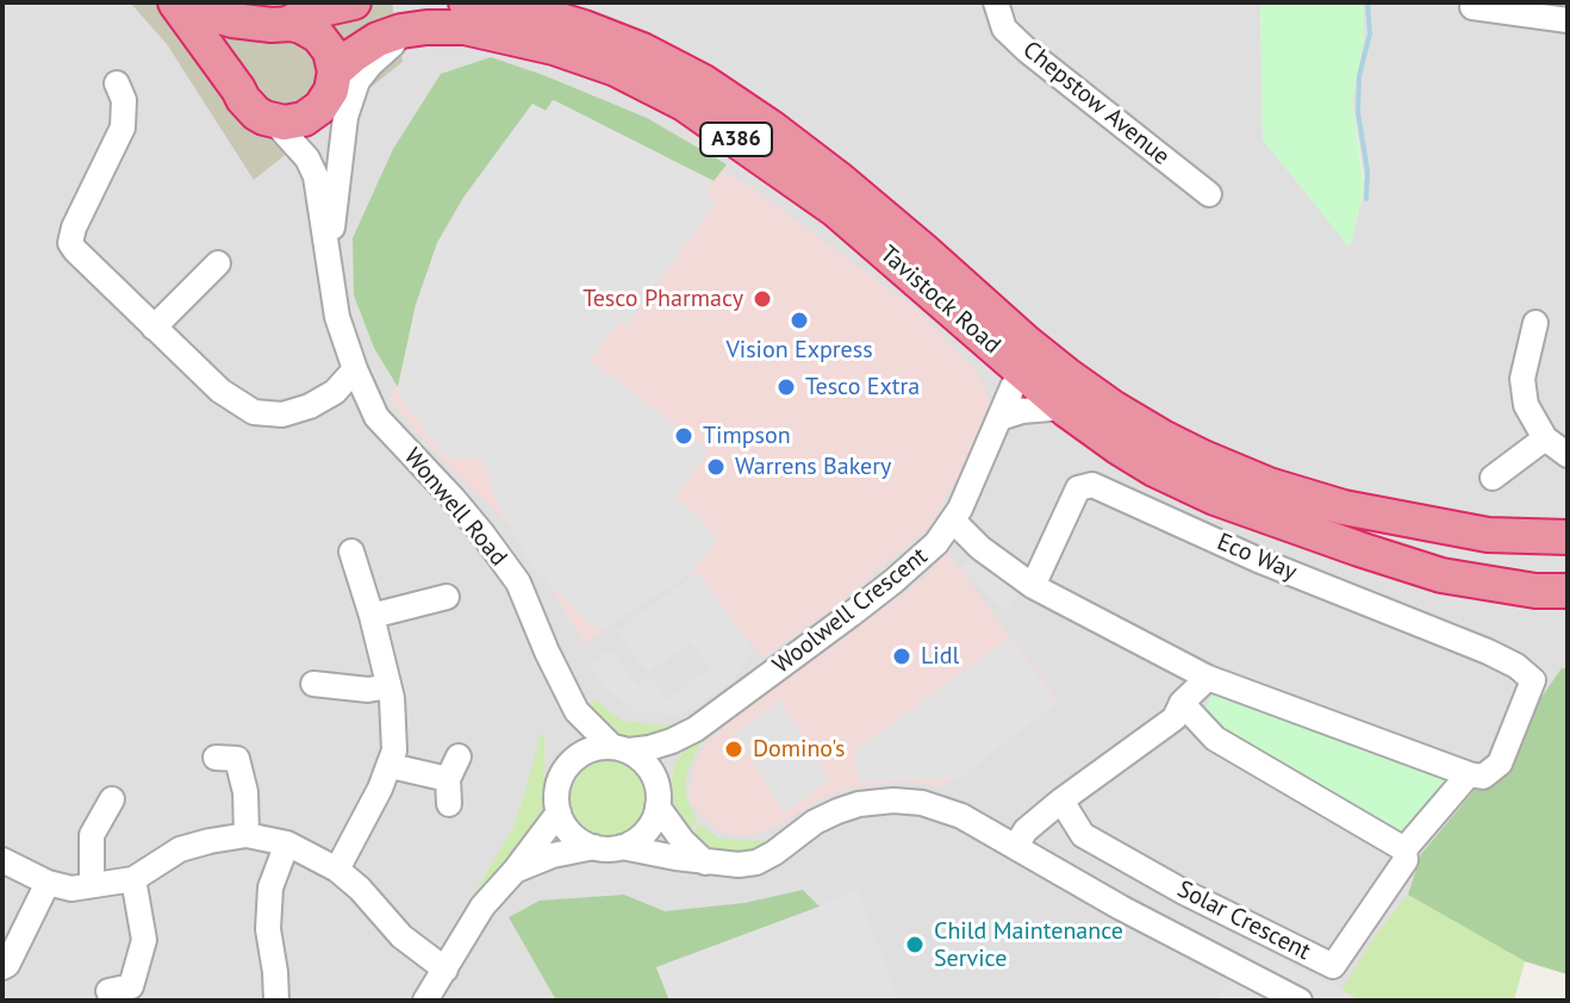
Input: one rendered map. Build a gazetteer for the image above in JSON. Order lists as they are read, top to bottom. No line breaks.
{"streets":{"highway":["A386","Tavistock Road"],"street":["Chepstow Avenue","Wonwell Road","Eco Way","Woolwell Crescent","Solar Crescent"]},"crossings":[["Tavistock Road","Wonwell Road"],["Tavistock Road","Woolwell Crescent"],["Wonwell Road","Woolwell Crescent"]],"places":["Tesco Pharmacy","Vision Express","Tesco Extra","Timpson","Warrens Bakery","Lidl","Domino's","Child Maintenance Service"]}
